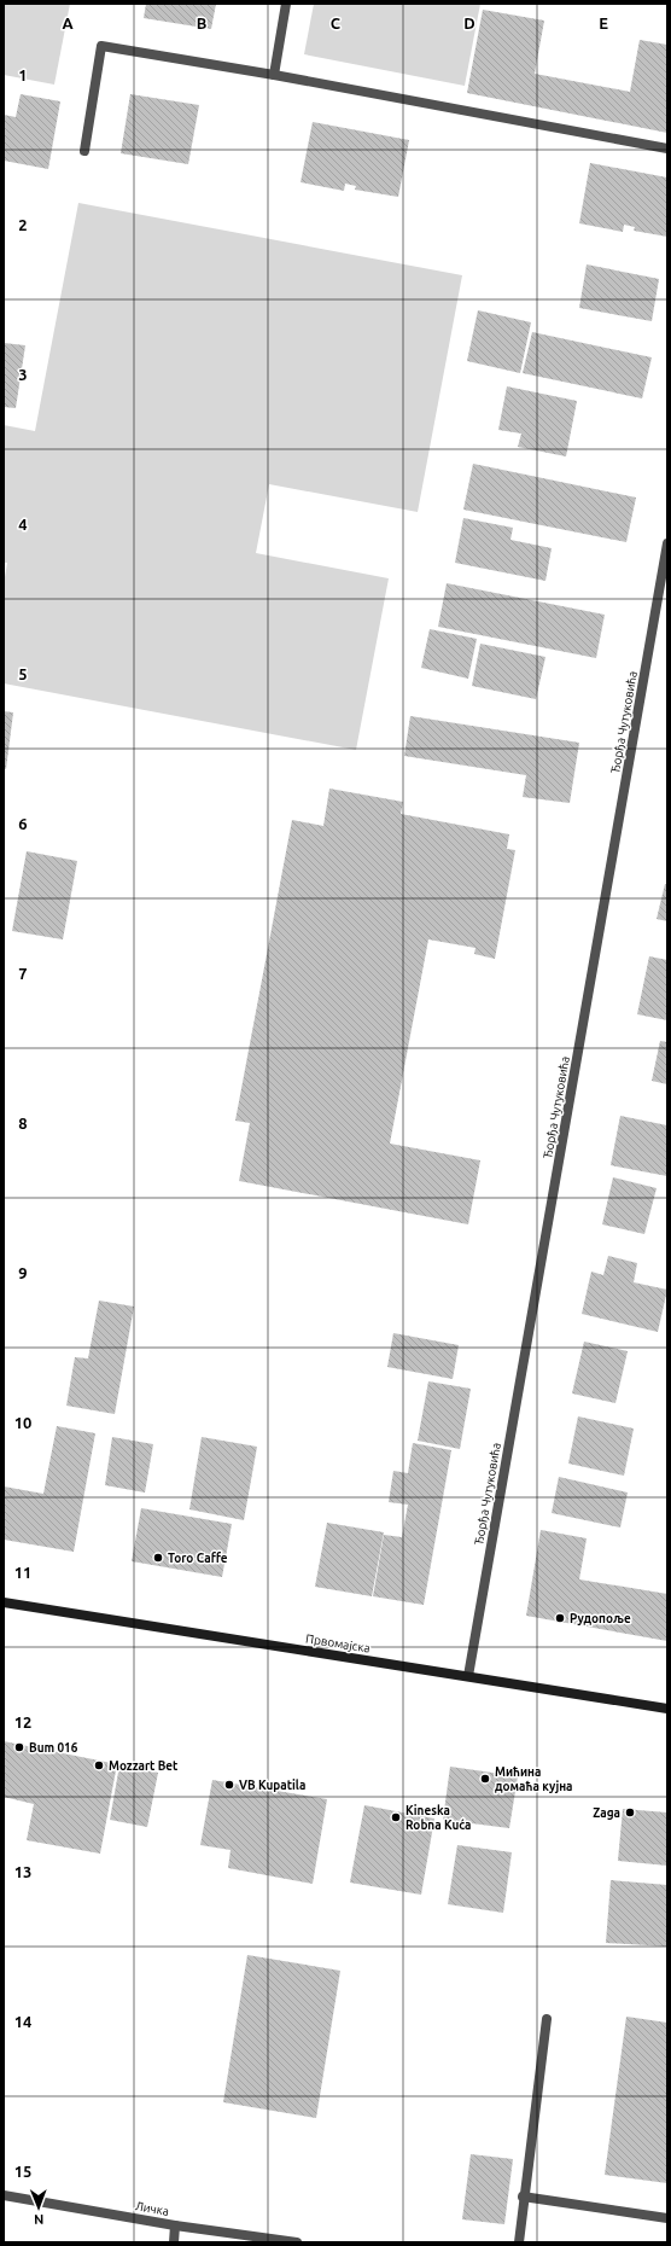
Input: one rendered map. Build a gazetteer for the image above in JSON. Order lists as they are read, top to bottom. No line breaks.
{"streets":{"main road":["Првомајска"],"street":["Ђорђа Чутуковића","Личка"]},"crossings":[["Ђорђа Чутуковића","Првомајска"]],"places":["Toro Caffe","Рудопоље","Bum 016","Mozzart Bet","Мићина домаћа кујна","VB Kupatila","Zaga","Kineska Robna Kuća"],"north":"bottom","grid":{"columns":["A","B","C","D","E"],"rows":["1","2","3","4","5","6","7","8","9","10","11","12","13","14","15"]}}
